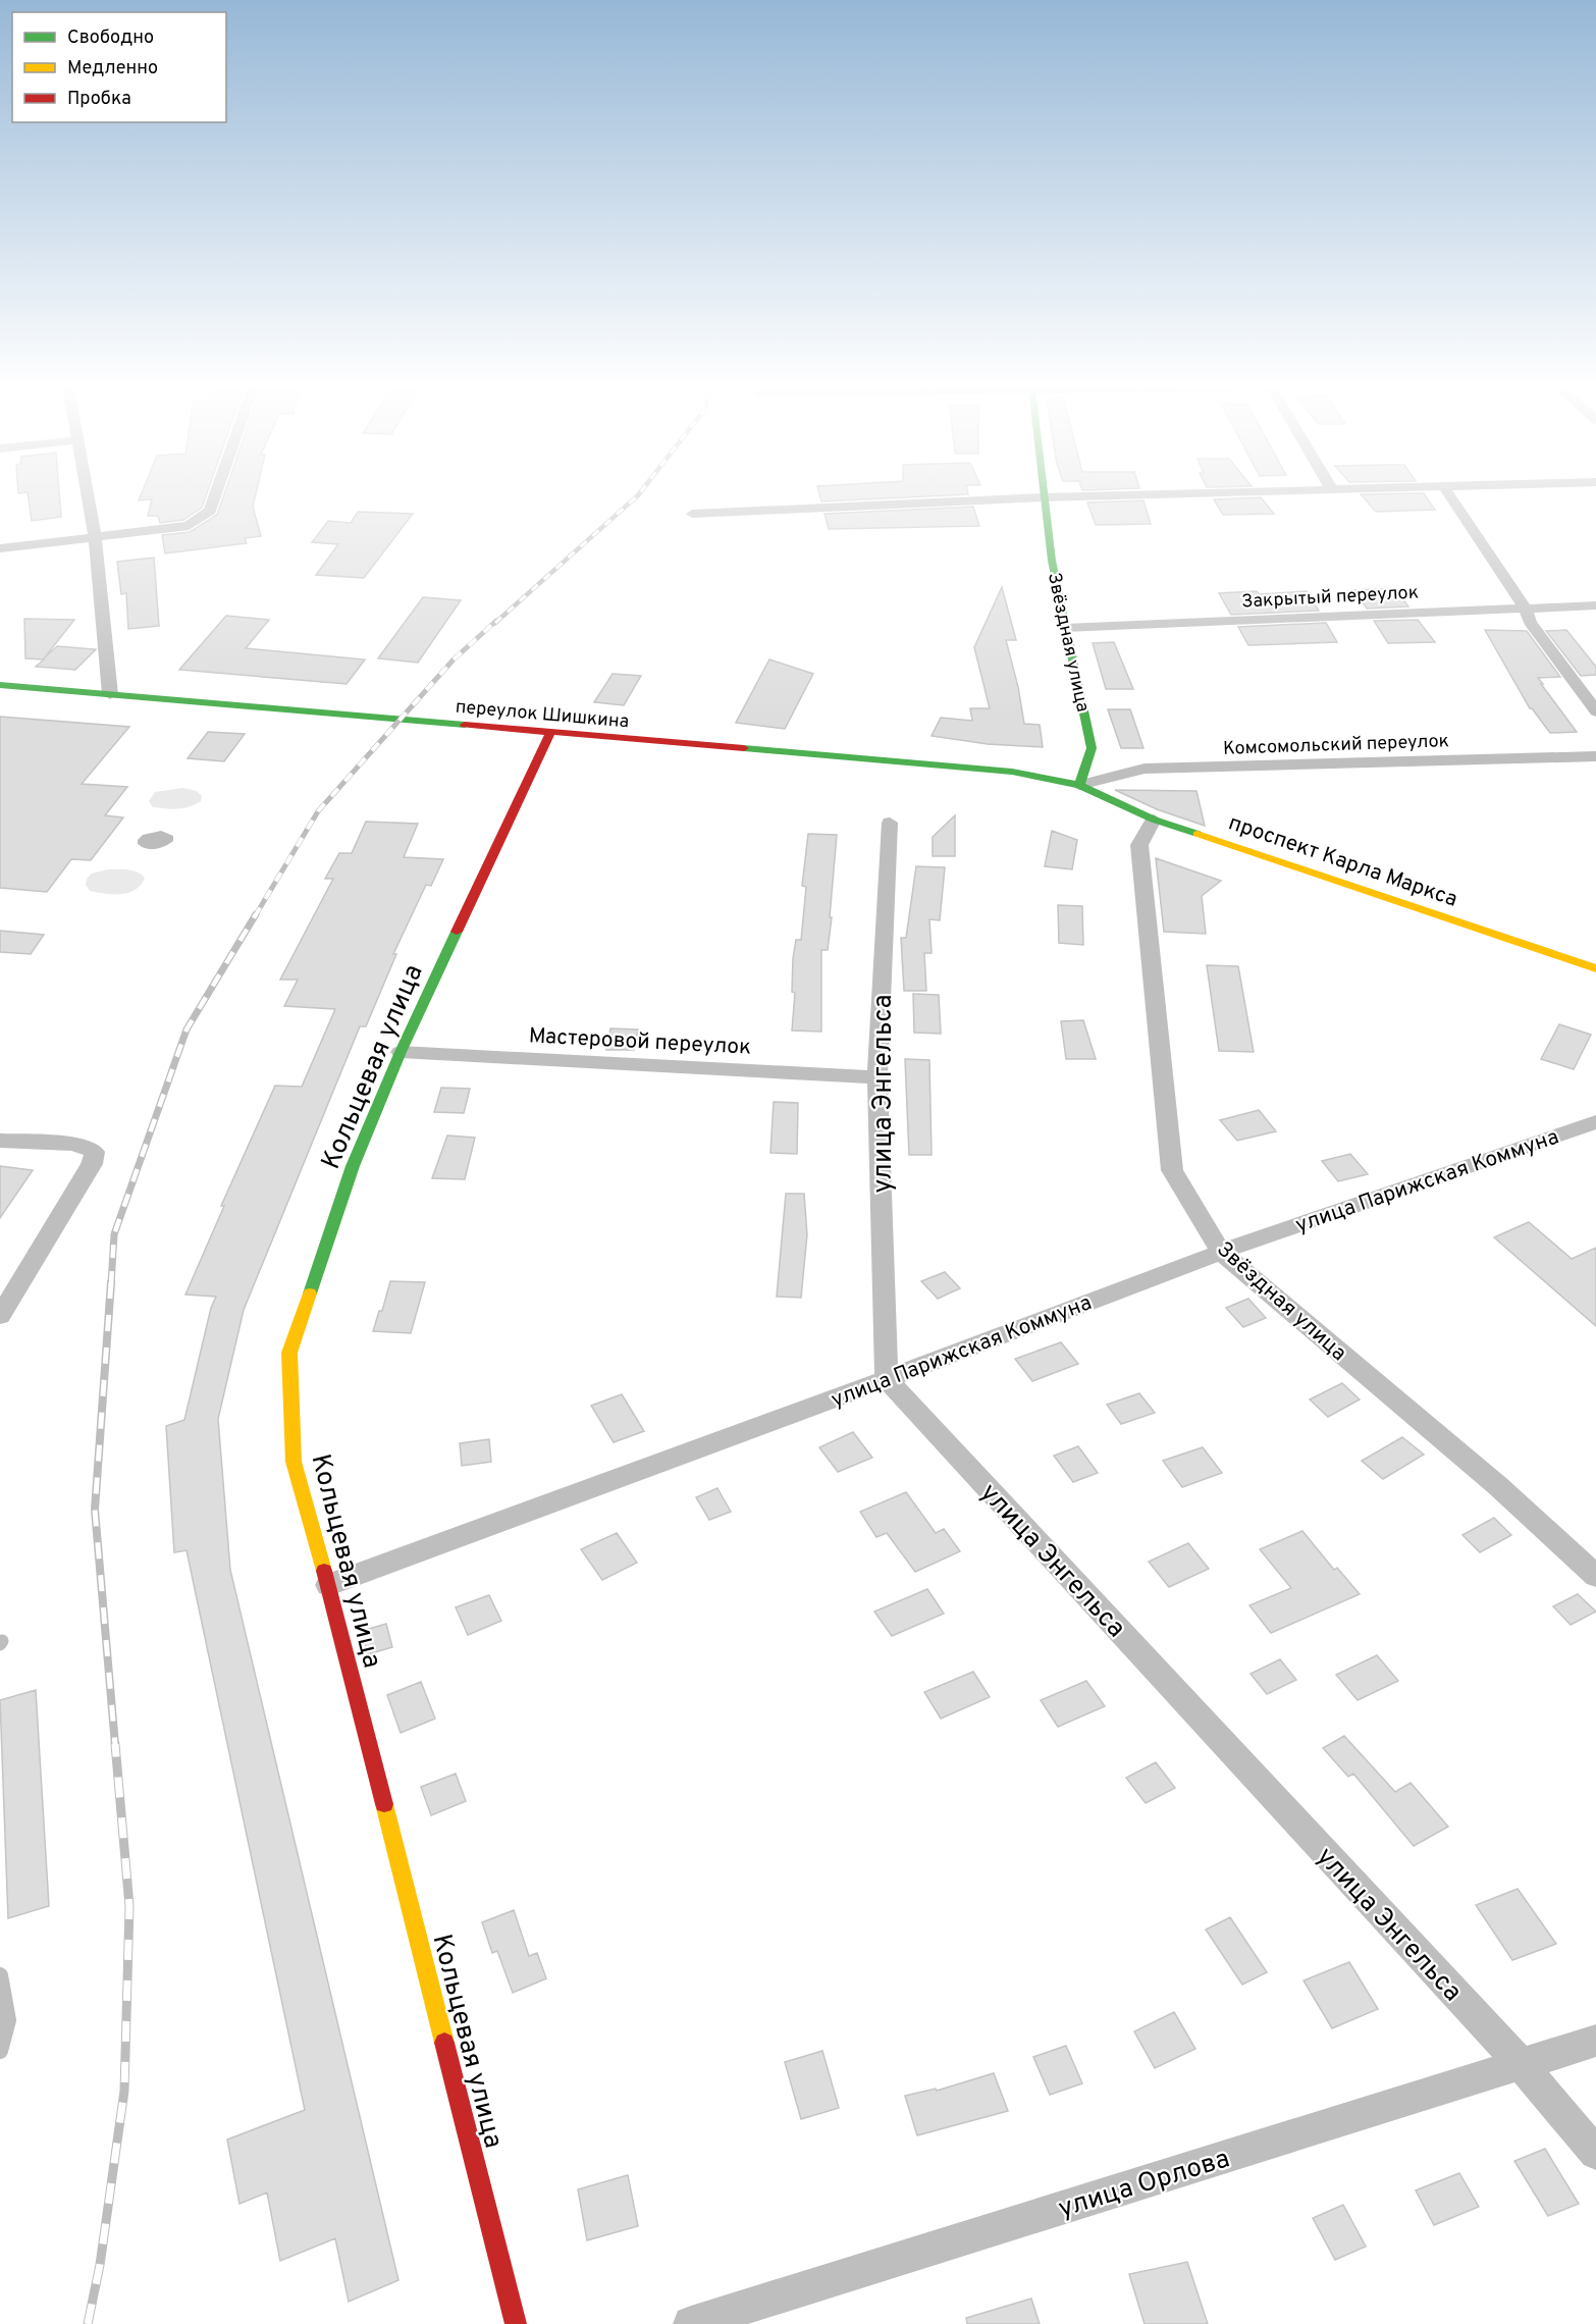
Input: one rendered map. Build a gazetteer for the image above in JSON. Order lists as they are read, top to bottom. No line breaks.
{"streets":{"main road":["Звёздная улица","переулок Шишкина","проспект Карла Маркса","Кольцевая улица"],"street":["Закрытый переулок","Комсомольский переулок","Мастеровой переулок","улица Энгельса","улица Парижская Коммуна","улица Орлова"]},"crossings":[["Закрытый переулок","Звёздная улица"],["Звёздная улица","переулок Шишкина"],["Звёздная улица","Комсомольский переулок"],["Звёздная улица","проспект Карла Маркса"],["Звёздная улица","улица Парижская Коммуна"],["переулок Шишкина","Комсомольский переулок"],["переулок Шишкина","проспект Карла Маркса"],["переулок Шишкина","Кольцевая улица"],["Комсомольский переулок","проспект Карла Маркса"],["Мастеровой переулок","Кольцевая улица"],["Мастеровой переулок","улица Энгельса"],["Кольцевая улица","улица Парижская Коммуна"],["улица Энгельса","улица Парижская Коммуна"],["улица Энгельса","улица Орлова"]],"legend":["Свободно","Медленно","Пробка"]}
